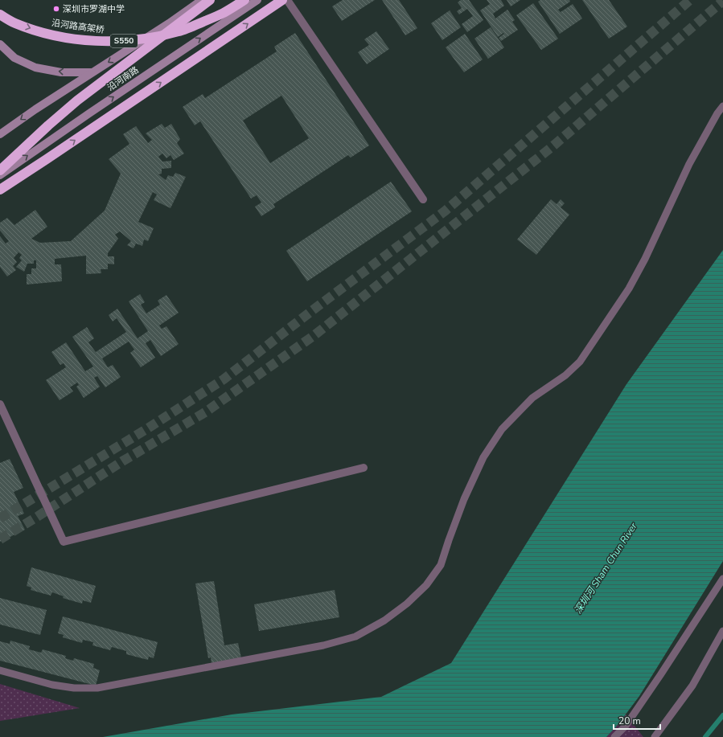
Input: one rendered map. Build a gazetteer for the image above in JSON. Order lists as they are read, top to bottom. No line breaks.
{"streets":{"highway":["沿河路高架桥","S550"],"main road":["沿河南路"]},"one_way":["沿河路高架桥"],"water":["深圳河 Sham Chun River"],"places":["深圳市罗湖中学"],"scale_bar":"20 m"}
